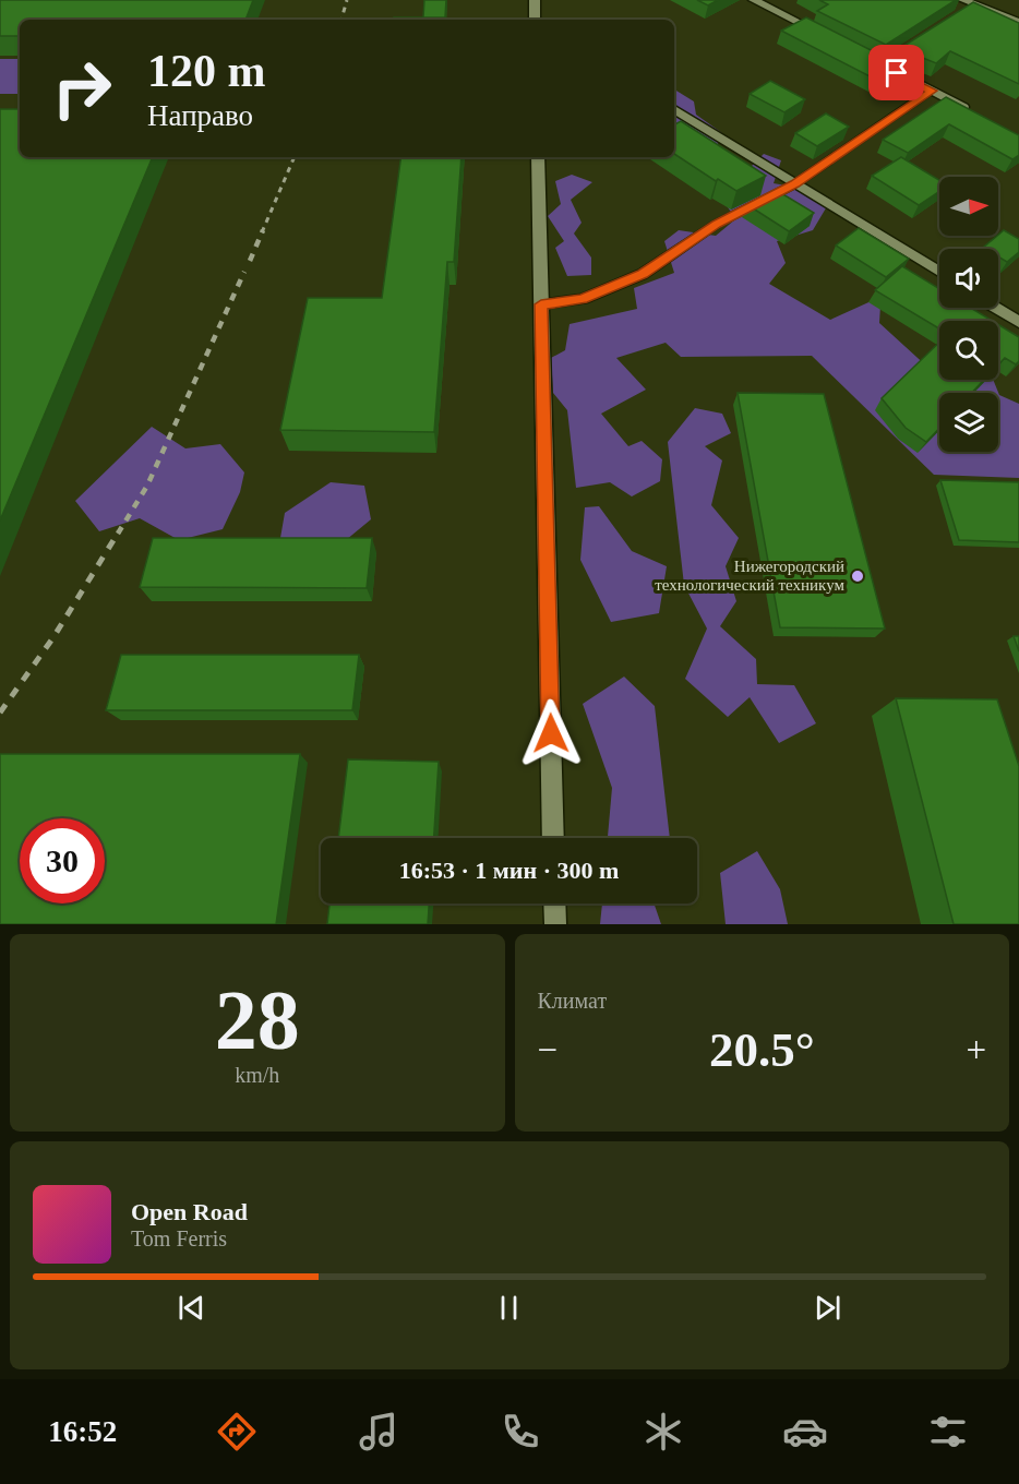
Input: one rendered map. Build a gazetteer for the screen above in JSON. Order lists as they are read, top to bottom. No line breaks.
{"places":["Нижегородский технологический техникум"],"north":"right","page":{"turn":["120 m","Направо"],"limit":"30","trip":"16:53 · 1 мин · 300 m","tile":[["28","km/h"],"Климат"],"heat":["−","20.5°","+"],"song":["Open Road","Tom Ferris"],"tabs":"16:52"}}
